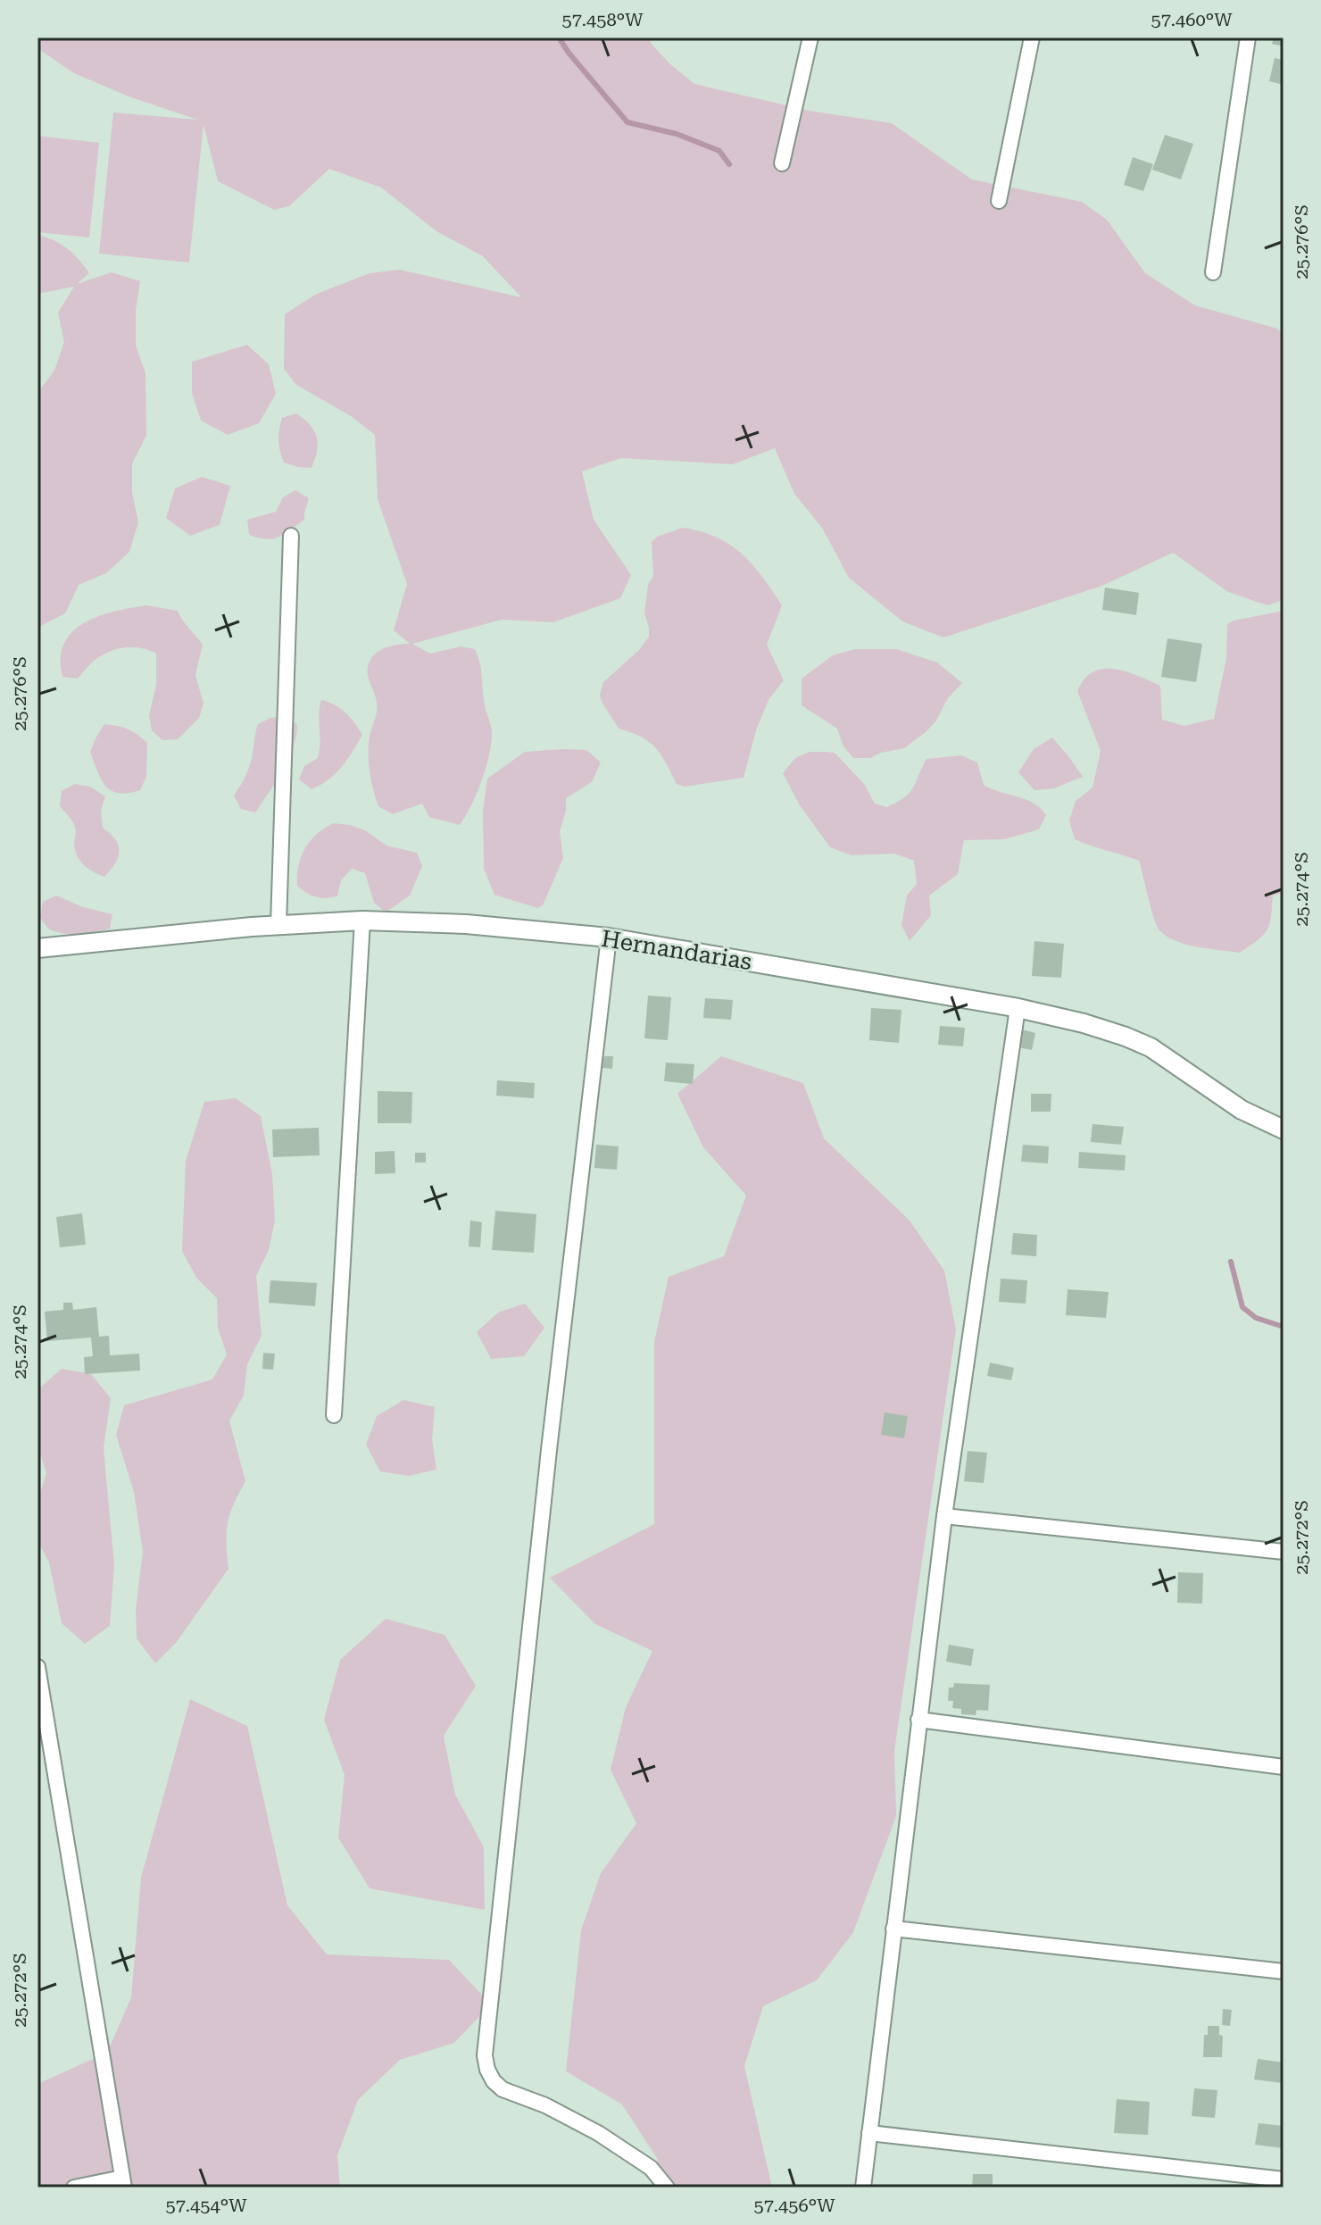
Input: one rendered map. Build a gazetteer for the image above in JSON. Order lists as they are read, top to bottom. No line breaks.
{"streets":{"street":["Hernandarias"]},"coordinates":["57.458°W","57.460°W","25.276°S","25.274°S","25.272°S","57.454°W","57.456°W"]}
